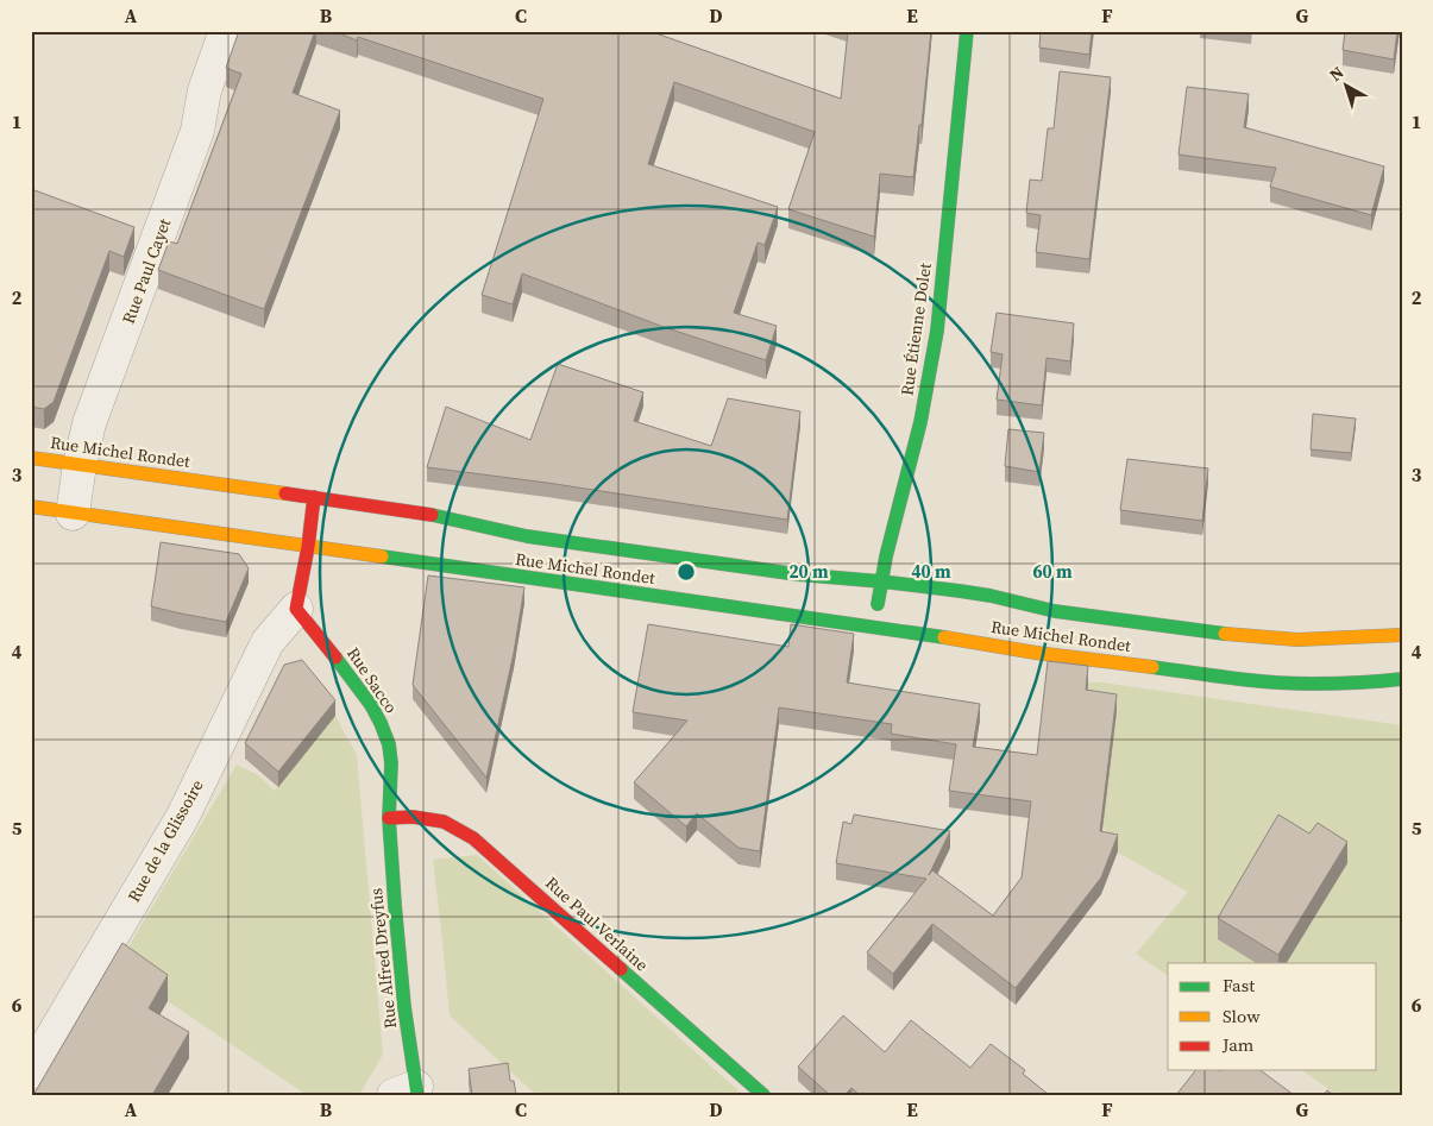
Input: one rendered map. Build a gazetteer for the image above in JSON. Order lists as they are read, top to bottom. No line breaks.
{"streets":{"main road":["Rue Étienne Dolet","Rue Michel Rondet","Rue Sacco","Rue Paul Verlaine","Rue Alfred Dreyfus"],"street":["Rue Paul Cayet","Rue de la Glissoire"]},"crossings":[["Rue Paul Cayet","Rue Michel Rondet"],["Rue Étienne Dolet","Rue Michel Rondet"],["Rue Sacco","Rue de la Glissoire"],["Rue Sacco","Rue Paul Verlaine"],["Rue Sacco","Rue Alfred Dreyfus"],["Rue Paul Verlaine","Rue Alfred Dreyfus"]],"legend":["Fast","Slow","Jam"],"north":"top left","grid":{"columns":["A","B","C","D","E","F","G"],"rows":["1","2","3","4","5","6"]},"rings":["20 m","40 m","60 m"]}
